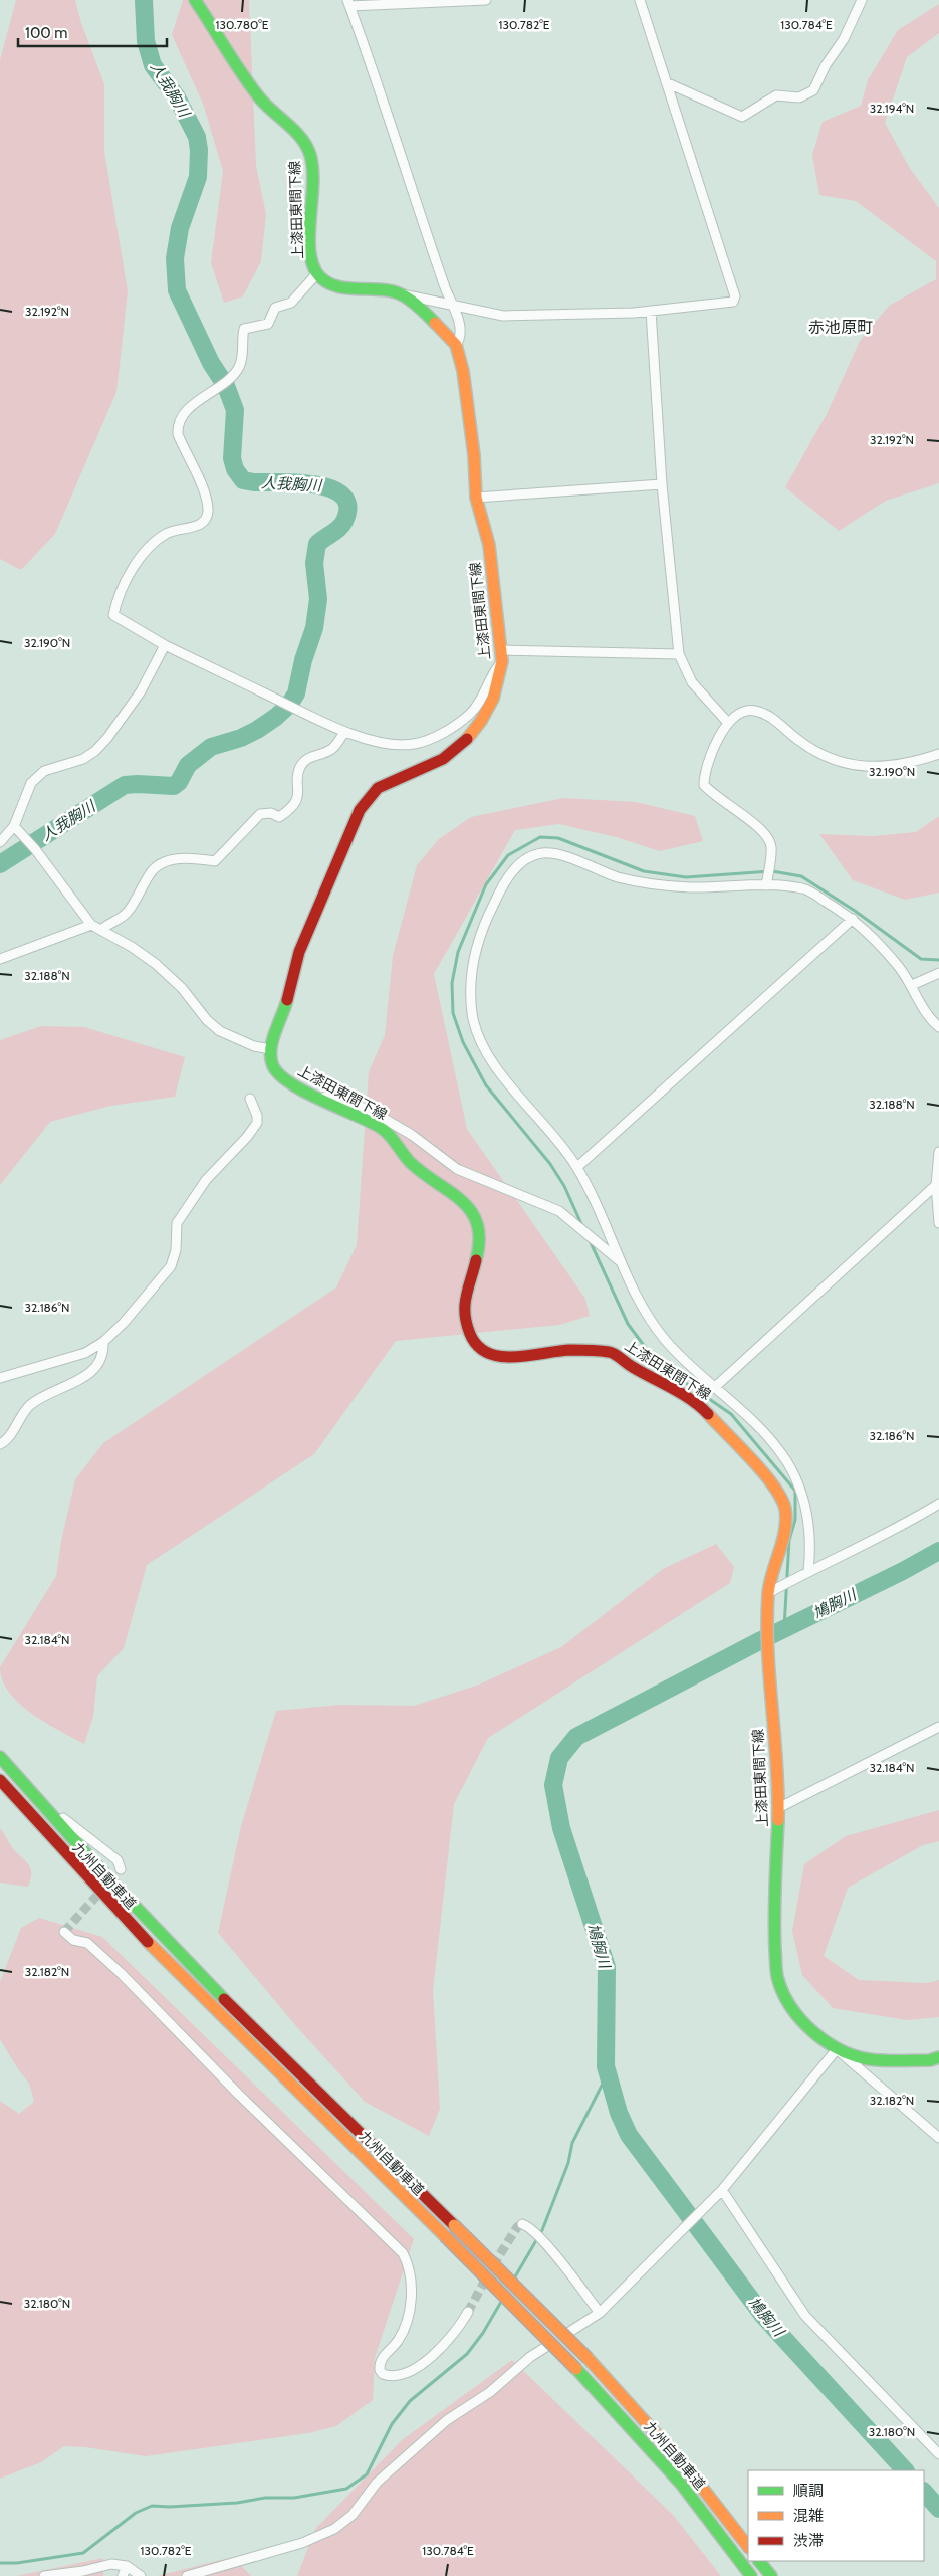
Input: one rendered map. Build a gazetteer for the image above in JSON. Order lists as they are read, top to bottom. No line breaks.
{"streets":{"main road":["上漆田東間下線","九州自動車道"]},"districts":["赤池原町"],"water":["人我胸川","鳩胸川"],"legend":["順調","混雑","渋滞"],"scale_bar":"100 m","coordinates":["130.780°E","130.782°E","130.784°E","32.194°N","32.192°N","32.190°N","32.188°N","32.186°N","32.184°N","32.182°N","32.180°N"]}
